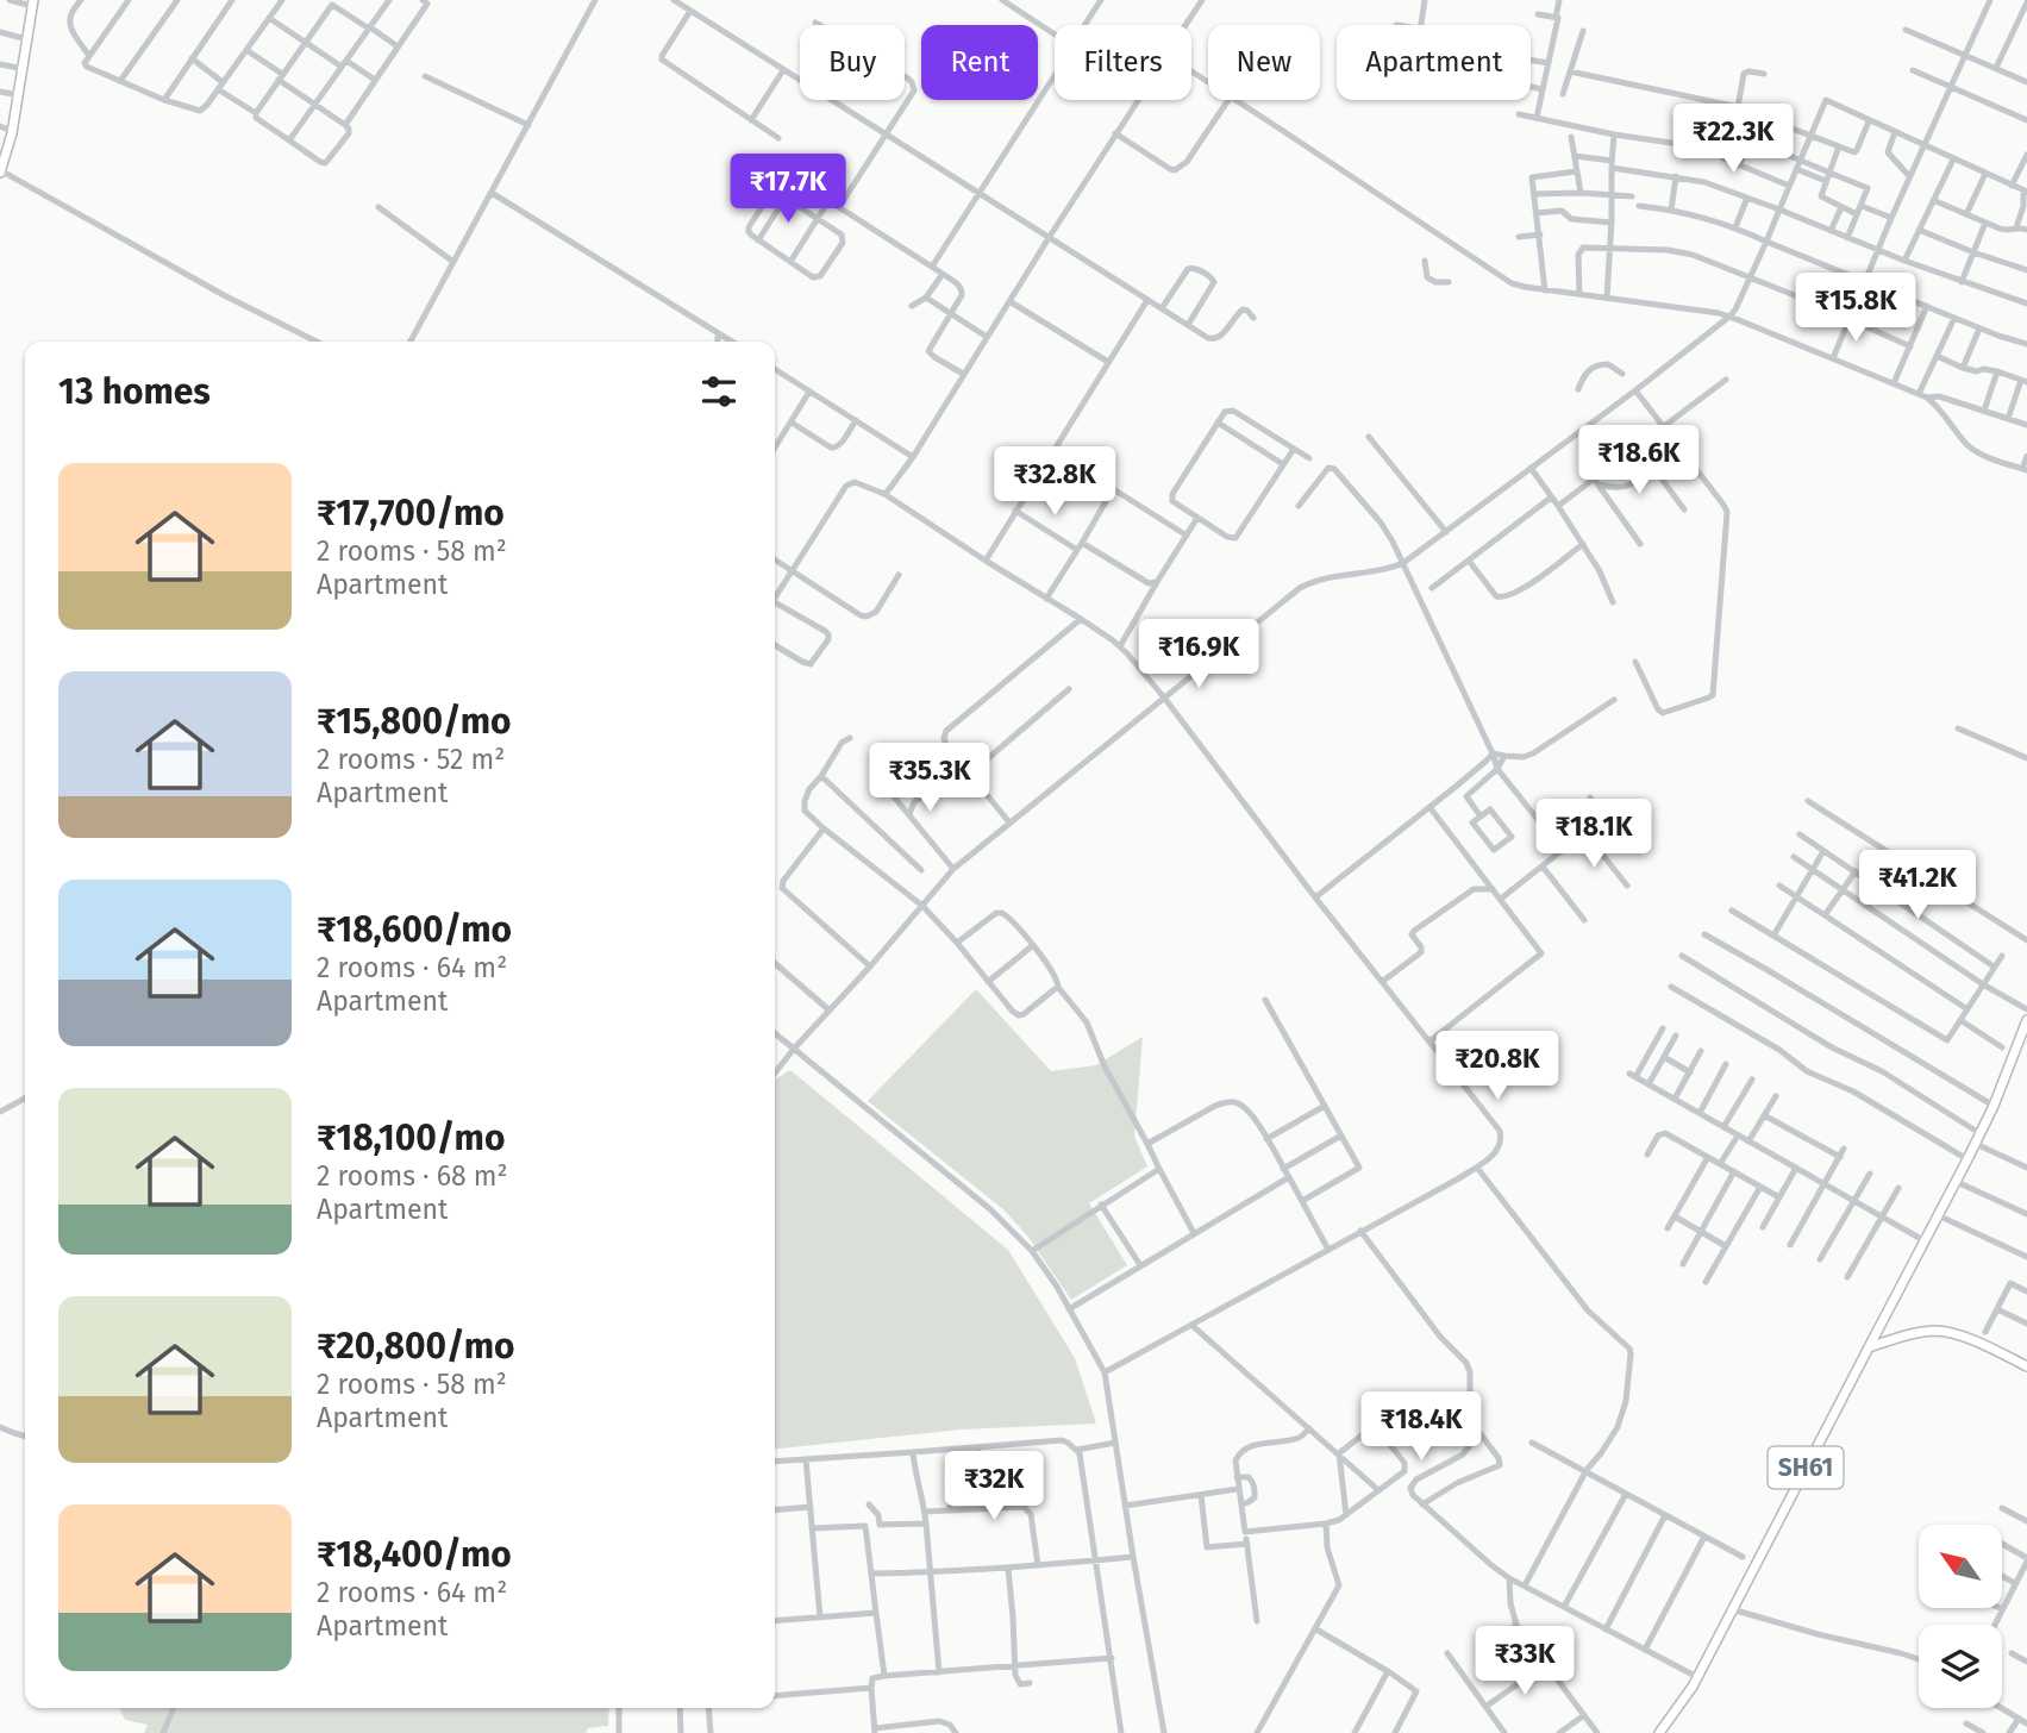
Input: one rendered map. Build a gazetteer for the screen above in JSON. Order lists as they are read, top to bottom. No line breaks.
{"streets":{"main road":["SH61"]},"north":"top left","page":{"chip":["Buy","Rent","Filters","New","Apartment"],"price":["₹22.3K","₹17.7K","₹15.8K","₹18.6K","₹32.8K","₹16.9K","₹35.3K","₹18.1K","₹41.2K","₹20.8K","₹18.4K","₹32K","₹33K"],"heading":"13 homes","list":[{"name":"₹17,700/mo","note":"2 rooms · 58 m² · Apartment"},{"name":"₹15,800/mo","note":"2 rooms · 52 m² · Apartment"},{"name":"₹18,600/mo","note":"2 rooms · 64 m² · Apartment"},{"name":"₹18,100/mo","note":"2 rooms · 68 m² · Apartment"},{"name":"₹20,800/mo","note":"2 rooms · 58 m² · Apartment"},{"name":"₹18,400/mo","note":"2 rooms · 64 m² · Apartment"}]}}
